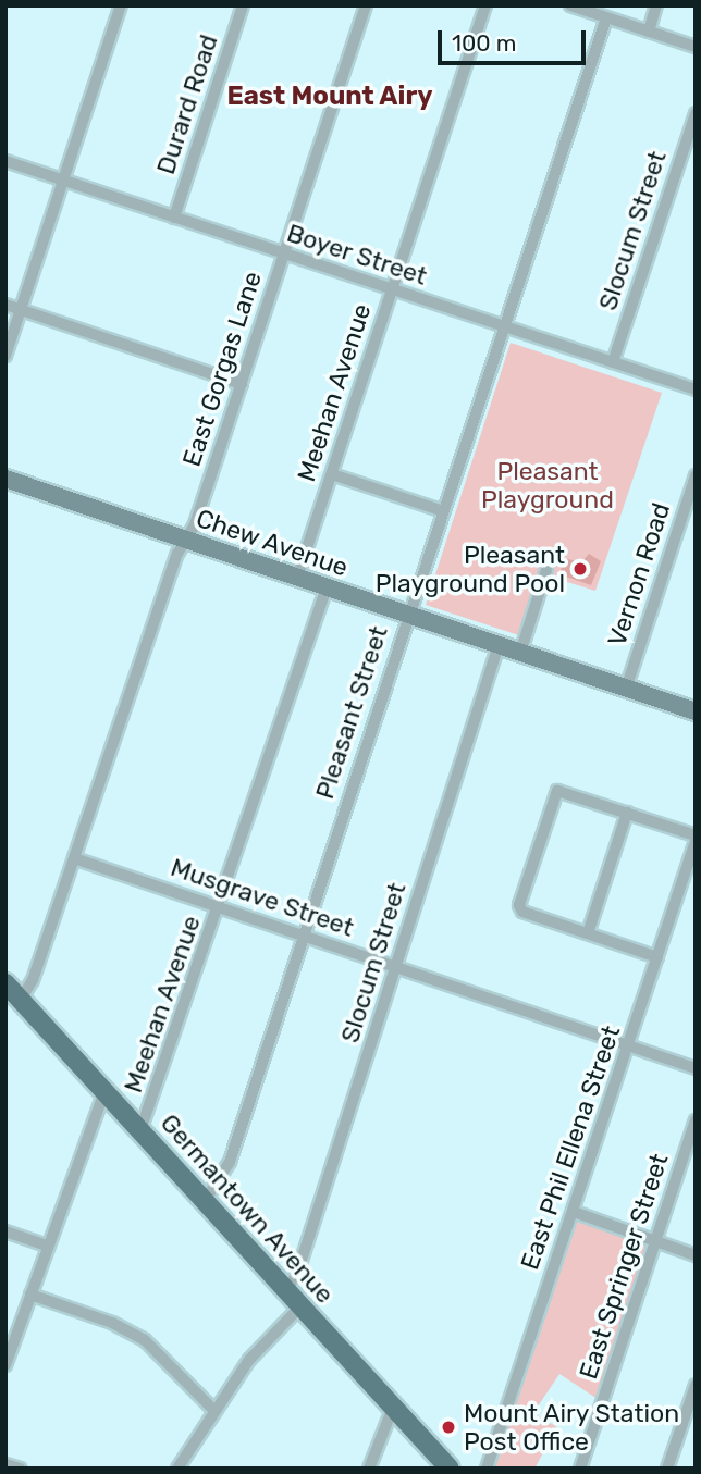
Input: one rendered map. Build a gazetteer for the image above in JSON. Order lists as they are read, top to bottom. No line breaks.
{"streets":{"main road":["Germantown Avenue"],"street":["Durard Road","Slocum Street","Boyer Street","East Gorgas Lane","Meehan Avenue","Chew Avenue","Vernon Road","Pleasant Street","Musgrave Street","East Phil Ellena Street","East Springer Street"]},"crossings":[["Durard Road","Boyer Street"],["Slocum Street","Boyer Street"],["Slocum Street","Chew Avenue"],["Slocum Street","Musgrave Street"],["Slocum Street","Germantown Avenue"],["Boyer Street","East Gorgas Lane"],["Boyer Street","Meehan Avenue"],["Boyer Street","Pleasant Street"],["East Gorgas Lane","Chew Avenue"],["East Gorgas Lane","Musgrave Street"],["East Gorgas Lane","Germantown Avenue"],["Meehan Avenue","Chew Avenue"],["Meehan Avenue","Musgrave Street"],["Meehan Avenue","Germantown Avenue"],["Chew Avenue","Vernon Road"],["Chew Avenue","Pleasant Street"],["Pleasant Street","Musgrave Street"],["Pleasant Street","Germantown Avenue"],["Musgrave Street","East Phil Ellena Street"]],"districts":["East Mount Airy"],"parks":["Pleasant Playground"],"places":["Pleasant Playground Pool","Mount Airy Station Post Office"],"scale_bar":"100 m"}
